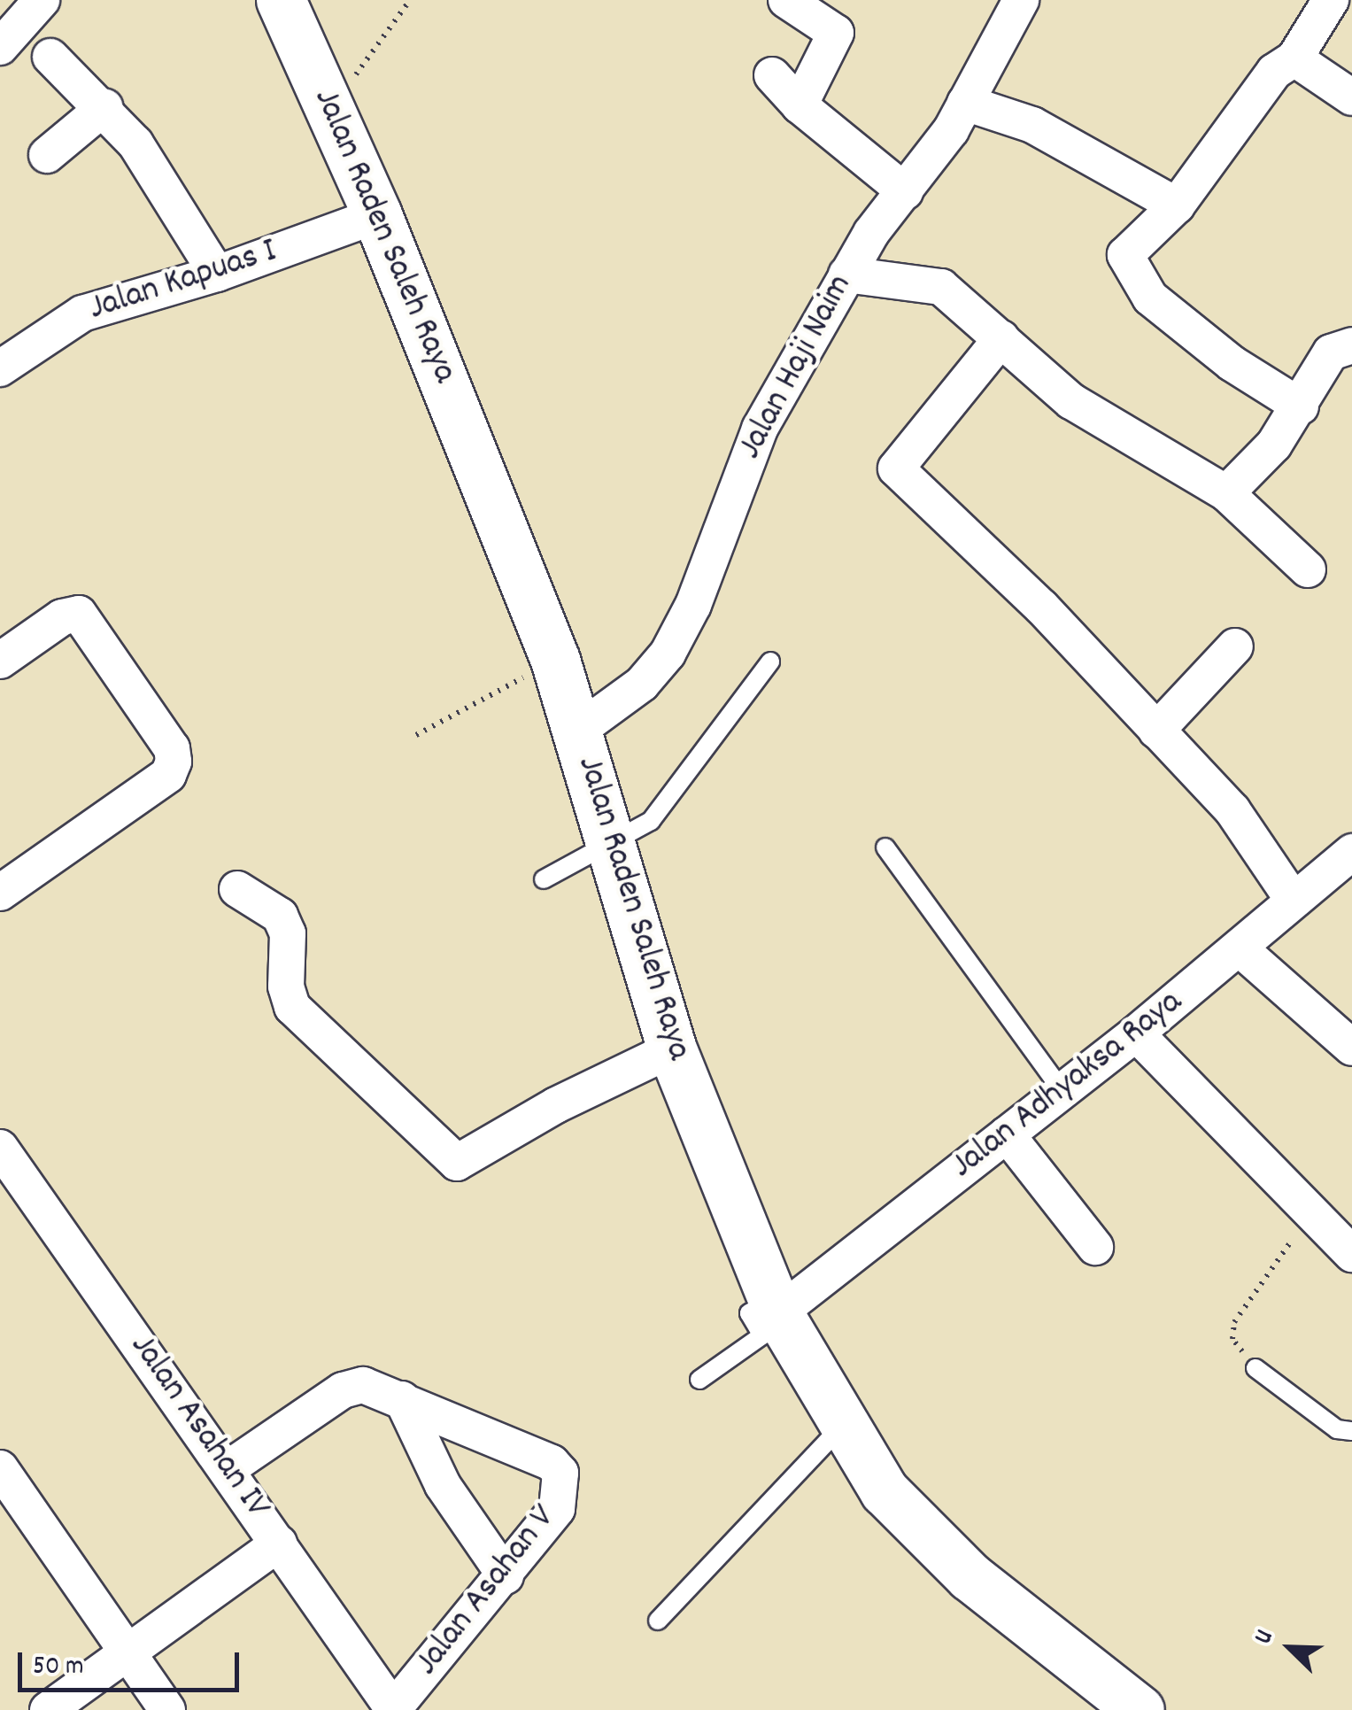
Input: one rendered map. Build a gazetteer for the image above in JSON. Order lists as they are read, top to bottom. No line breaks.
{"streets":{"main road":["Jalan Raden Saleh Raya"],"street":["Jalan Kapuas I","Jalan Haji Naim","Jalan Adhyaksa Raya","Jalan Asahan IV","Jalan Asahan V"]},"crossings":[["Jalan Raden Saleh Raya","Jalan Kapuas I"],["Jalan Raden Saleh Raya","Jalan Haji Naim"],["Jalan Raden Saleh Raya","Jalan Adhyaksa Raya"],["Jalan Asahan IV","Jalan Asahan V"]],"scale_bar":"50 m","north":"top left"}
